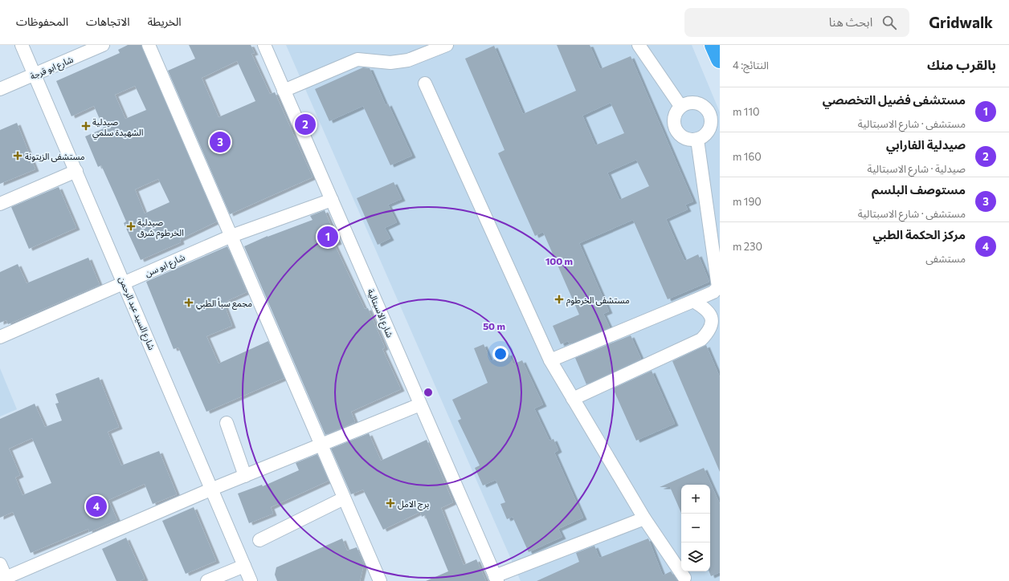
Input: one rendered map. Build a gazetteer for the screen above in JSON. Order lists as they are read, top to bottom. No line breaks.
{"streets":{"street":["شارع ابو قرجة","شارع ابو سن","شارع السيد عبد الرحمن","شارع الاسبتالية"]},"crossings":[["شارع ابو قرجة","شارع السيد عبد الرحمن"],["شارع ابو سن","شارع السيد عبد الرحمن"],["شارع ابو سن","شارع الاسبتالية"]],"places":{"health":["صيدلية الشهيدة سلمي","مستشفى الزيتونة","صيدلية الخرطوم شرق","مستشفى الخرطوم","مجمع سبأ الطبي","برج الامل"]},"page":{"header":"Gridwalk","search":"ابحث هنا","nav":["الخريطة","الاتجاهات","المحفوظات"],"heading":["بالقرب منك","النتائج: 4"],"list":[{"mark":"1","name":"مستشفى فضيل التخصصي","note":"مستشفى · شارع الاسبتالية","value":"110 m"},{"mark":"2","name":"صيدلية الفارابي","note":"صيدلية · شارع الاسبتالية","value":"160 m"},{"mark":"3","name":"مستوصف البلسم","note":"مستشفى · شارع الاسبتالية","value":"190 m"},{"mark":"4","name":"مركز الحكمة الطبي","note":"مستشفى","value":"230 m"}],"pins":["2","3","1","4"],"map_buttons":["+","−"]},"rings":["100 m","50 m"]}
